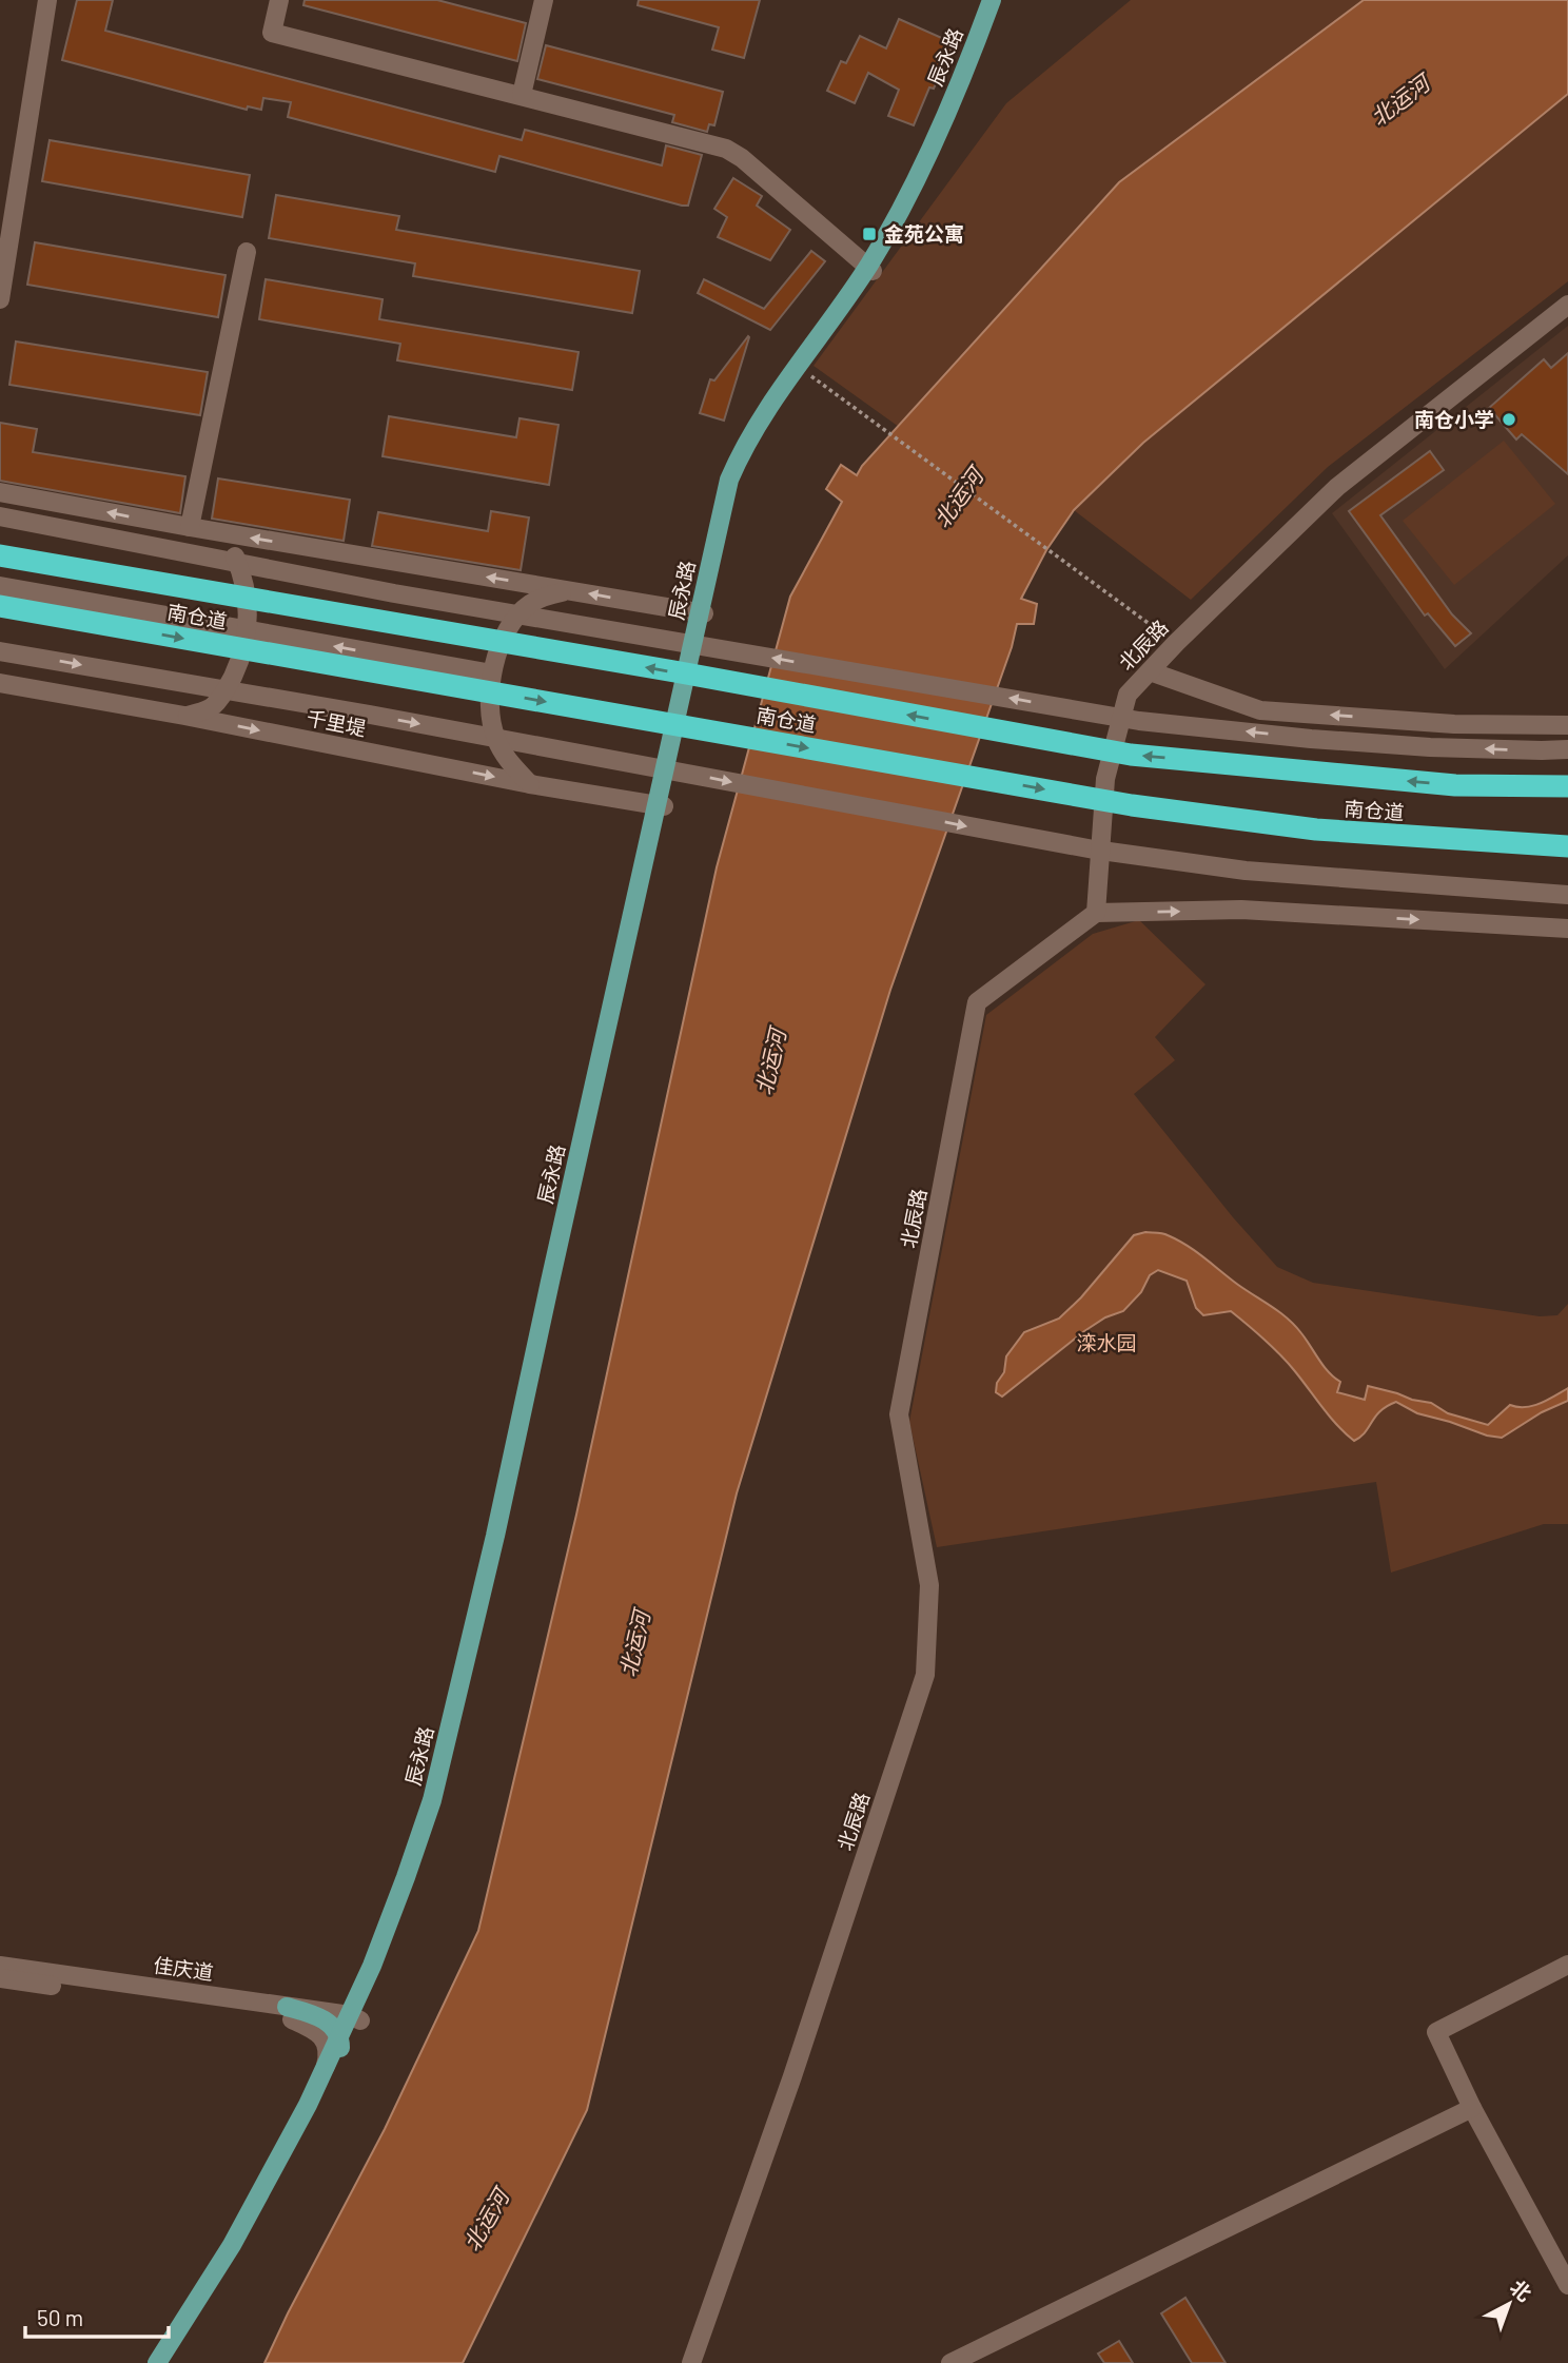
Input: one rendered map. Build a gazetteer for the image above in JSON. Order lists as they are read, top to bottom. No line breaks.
{"streets":{"highway":["南仓道"],"main road":["辰永路"],"street":["北辰路","千里堤","佳庆道"]},"crossings":[["辰永路","千里堤"],["辰永路","佳庆道"]],"water":["北运河"],"parks":["滦水园"],"places":{"transit":["金苑公寓"],"other":["南仓小学"]},"scale_bar":"50 m","north":"top right"}
